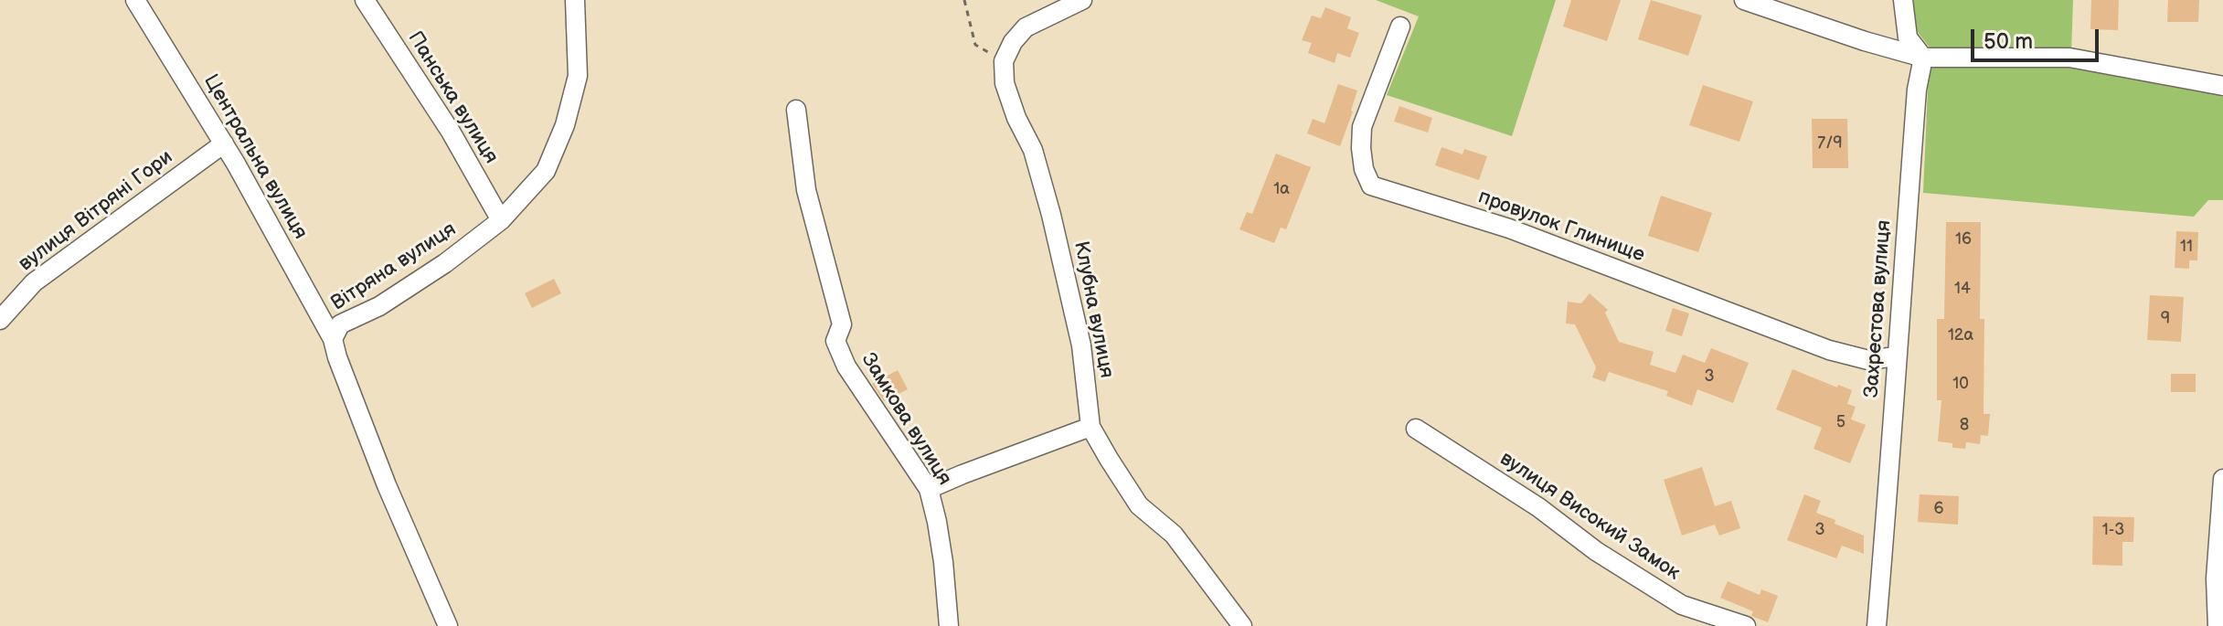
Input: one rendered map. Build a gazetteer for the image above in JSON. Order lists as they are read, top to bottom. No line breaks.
{"streets":{"street":["Панська вулиця","Центральна вулиця","вулиця Вітряні Гори","провулок Глинище","Вітряна вулиця","Захрестова вулиця","Клубна вулиця","Замкова вулиця","вулиця Високий Замок"]},"crossings":[["Панська вулиця","Вітряна вулиця"],["Центральна вулиця","вулиця Вітряні Гори"],["Центральна вулиця","Вітряна вулиця"],["провулок Глинище","Захрестова вулиця"]],"house_numbers":["7/9","1а","16","11","14","9","12а","3","10","5","8","6","3","1-3"],"scale_bar":"50 m"}
